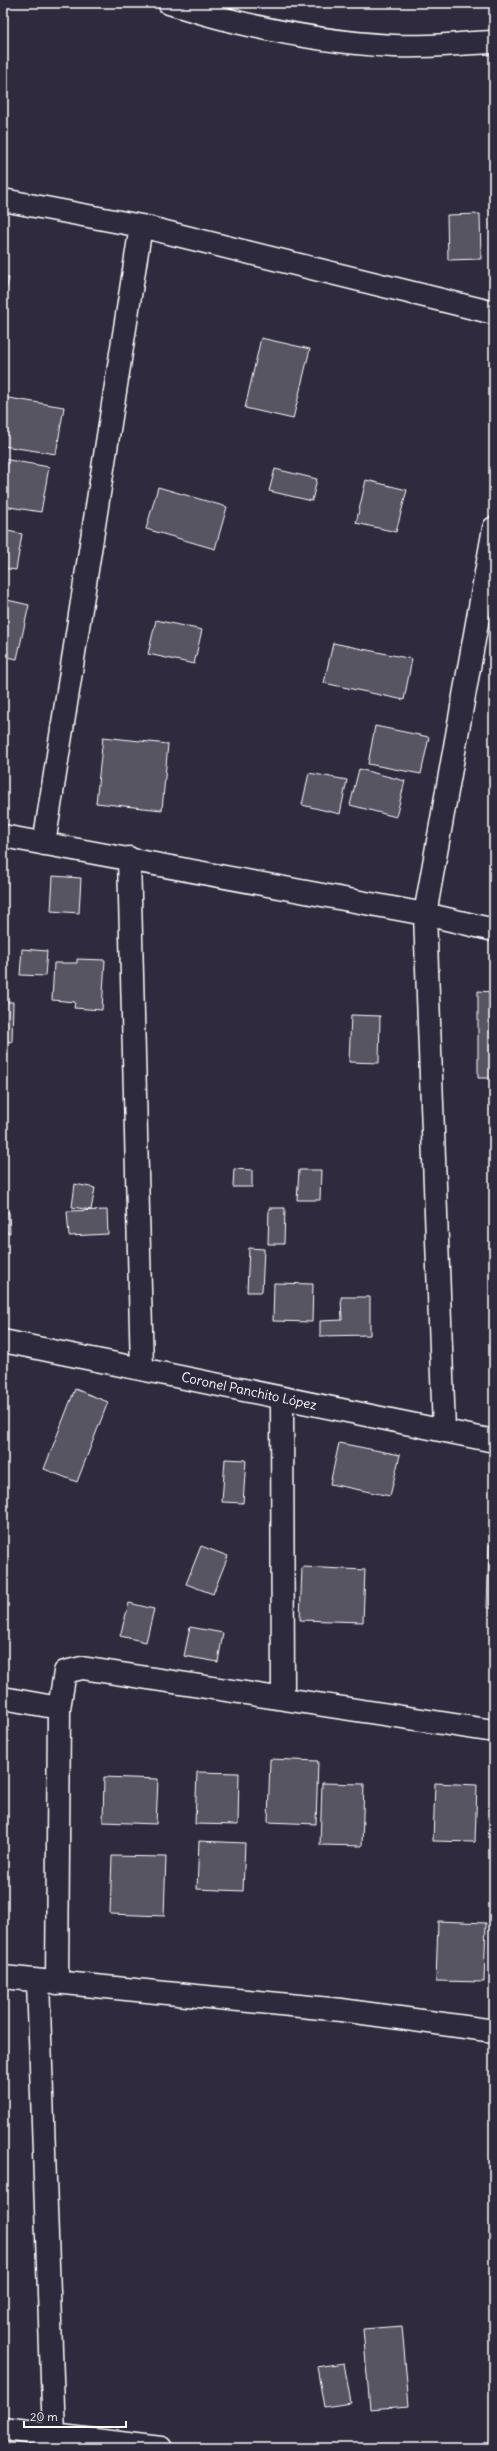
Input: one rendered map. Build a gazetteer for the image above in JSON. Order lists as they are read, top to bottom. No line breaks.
{"streets":{"street":["Coronel Panchito López"]},"scale_bar":"20 m"}
